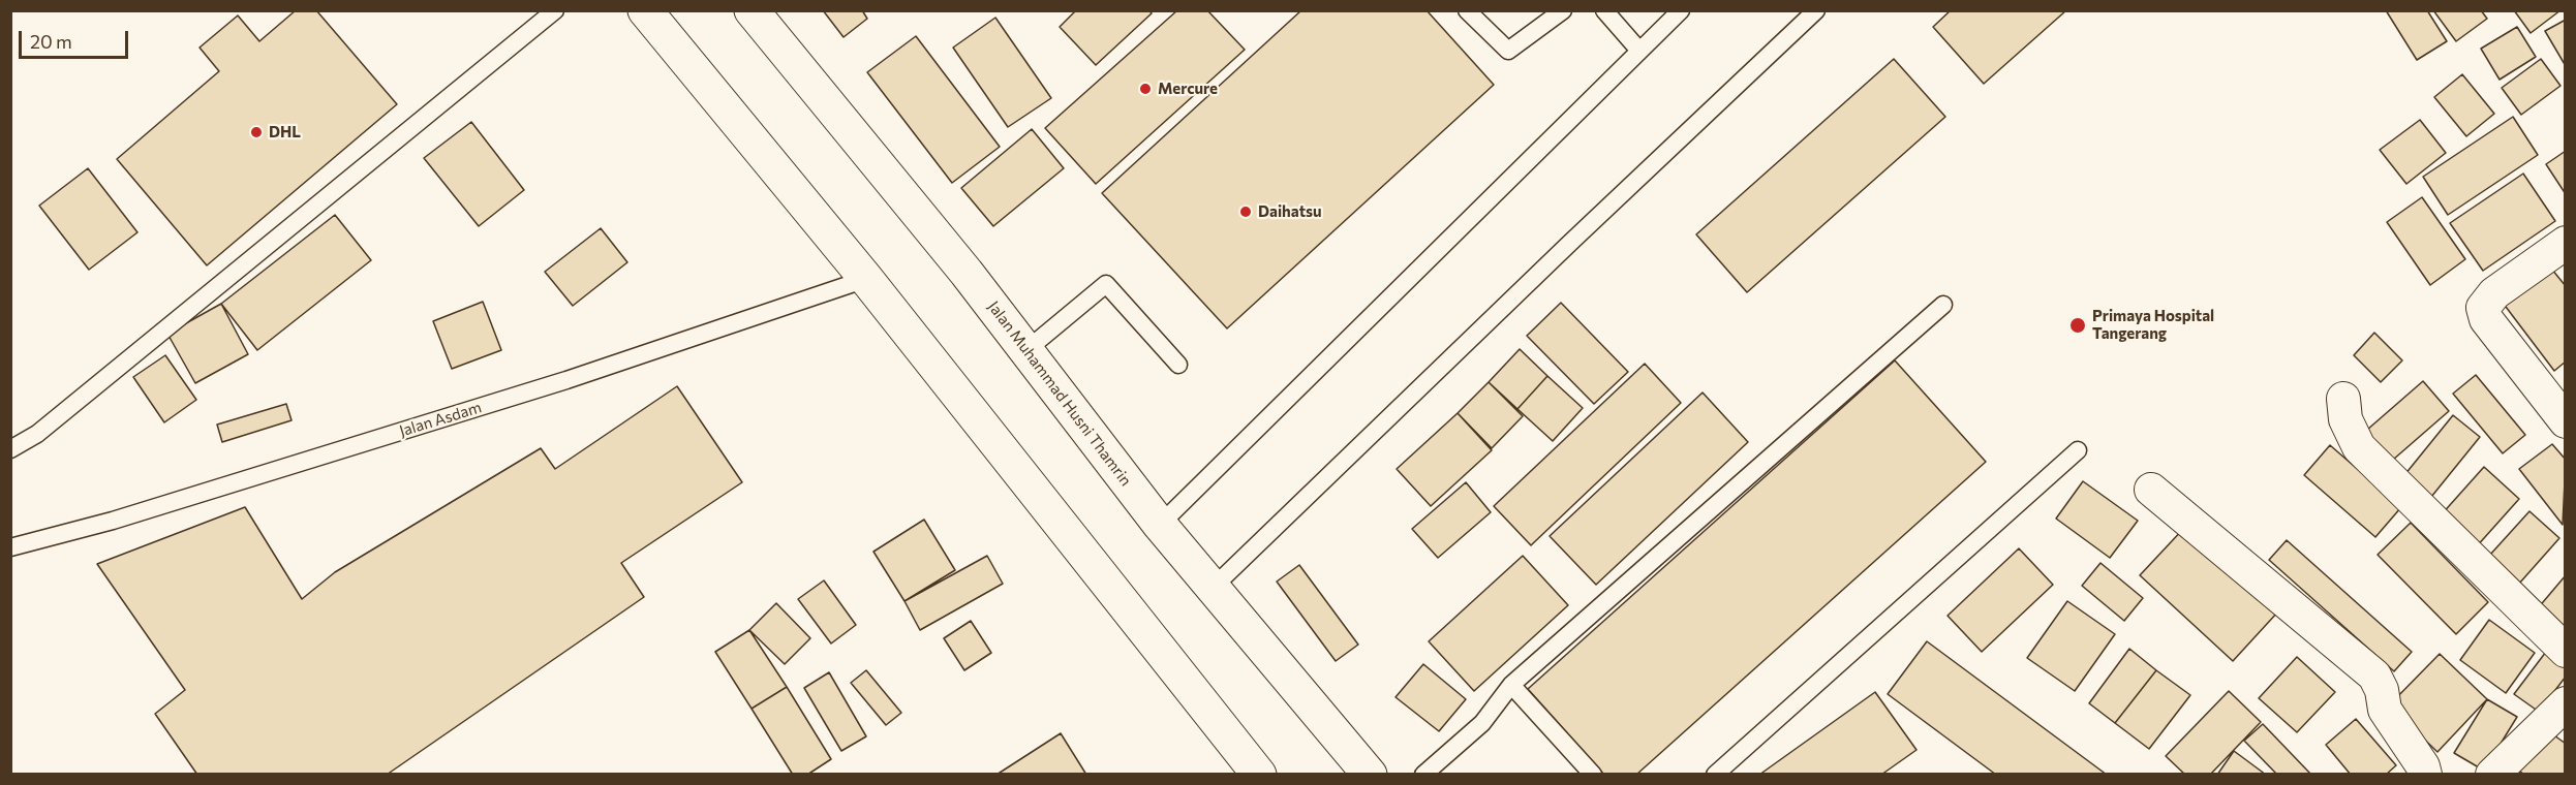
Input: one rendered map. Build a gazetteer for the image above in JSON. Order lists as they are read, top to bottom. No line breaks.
{"streets":{"main road":["Jalan Muhammad Husni Thamrin"],"lane":["Jalan Asdam"]},"places":["Mercure","DHL","Daihatsu","Primaya Hospital Tangerang"],"scale_bar":"20 m"}
